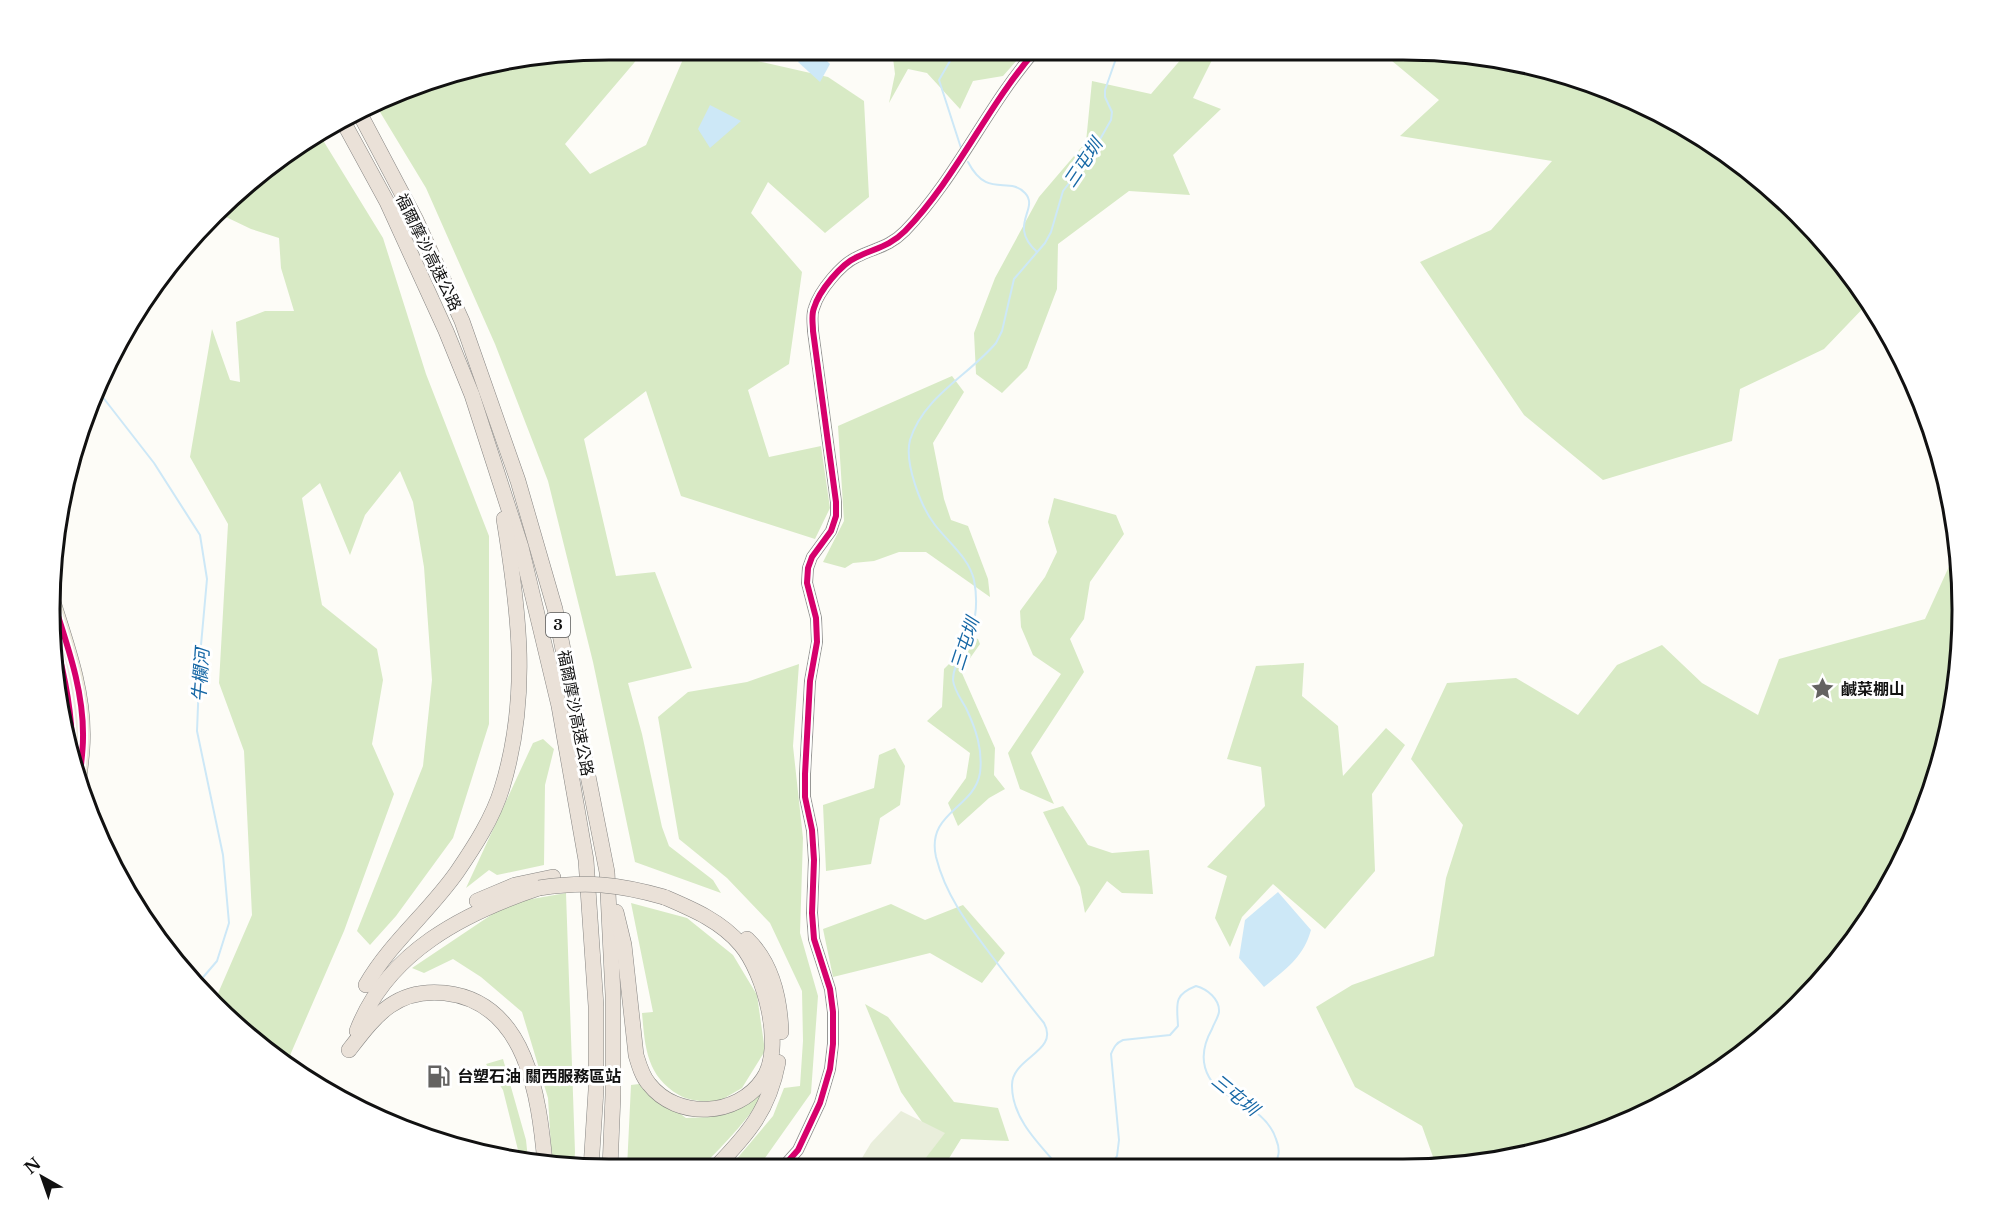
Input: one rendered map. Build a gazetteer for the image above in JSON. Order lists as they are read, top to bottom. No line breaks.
{"streets":{"highway":["福爾摩沙高速公路","3"]},"water":["三屯圳","牛欄河"],"places":{"place":["鹹菜棚山"],"fuel station":["台塑石油 關西服務區站"]},"north":"top left"}
